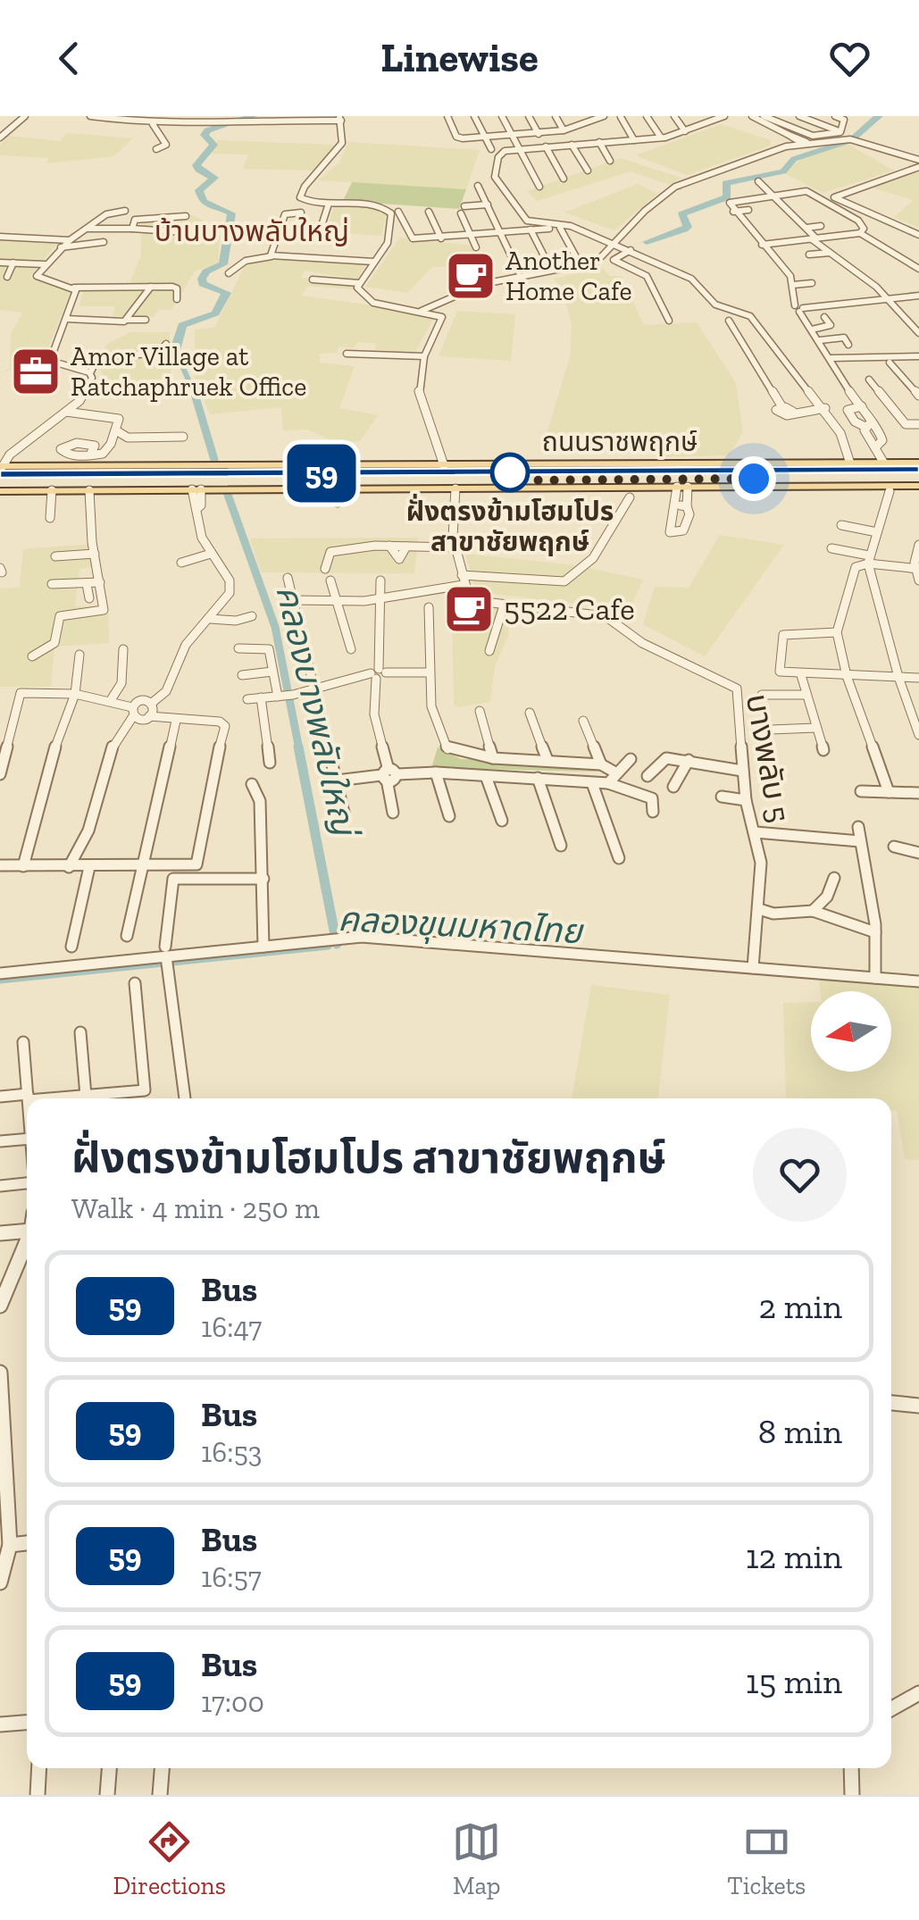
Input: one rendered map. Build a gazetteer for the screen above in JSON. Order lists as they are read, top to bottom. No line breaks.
{"streets":{"main road":["ถนนราชพฤกษ์"],"street":["บางพลับ 5"]},"districts":["บ้านบางพลับใหญ่"],"water":["คลองบางพลับใหญ่","คลองขุนมหาดไทย"],"places":{"cafe":["Another Home Cafe","5522 Cafe"],"office":["Amor Village at Ratchaphruek Office"],"other":["ฝั่งตรงข้ามโฮมโปร สาขาชัยพฤกษ์"]},"lines":["bus line 59"],"north":"left","page":{"header":"Linewise","on_map":"59","heading":["ฝั่งตรงข้ามโฮมโปร สาขาชัยพฤกษ์","Walk · 4 min · 250 m"],"list":[{"mark":"59","name":"Bus","note":"16:47","value":"2 min"},{"mark":"59","name":"Bus","note":"16:53","value":"8 min"},{"mark":"59","name":"Bus","note":"16:57","value":"12 min"},{"mark":"59","name":"Bus","note":"17:00","value":"15 min"}],"tabs":["Directions","Map","Tickets"]}}
